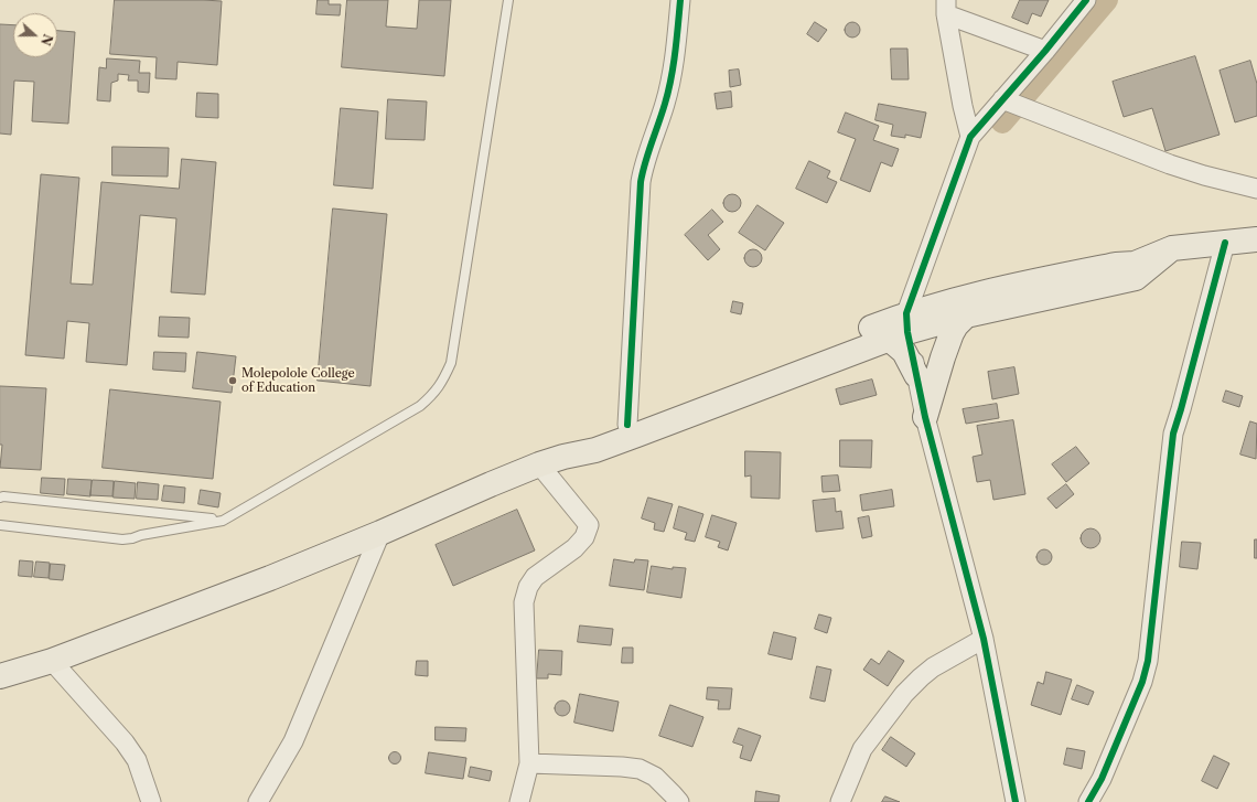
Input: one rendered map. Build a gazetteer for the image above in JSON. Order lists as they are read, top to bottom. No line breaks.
{"places":["Molepolole College of Education"],"north":"right"}
